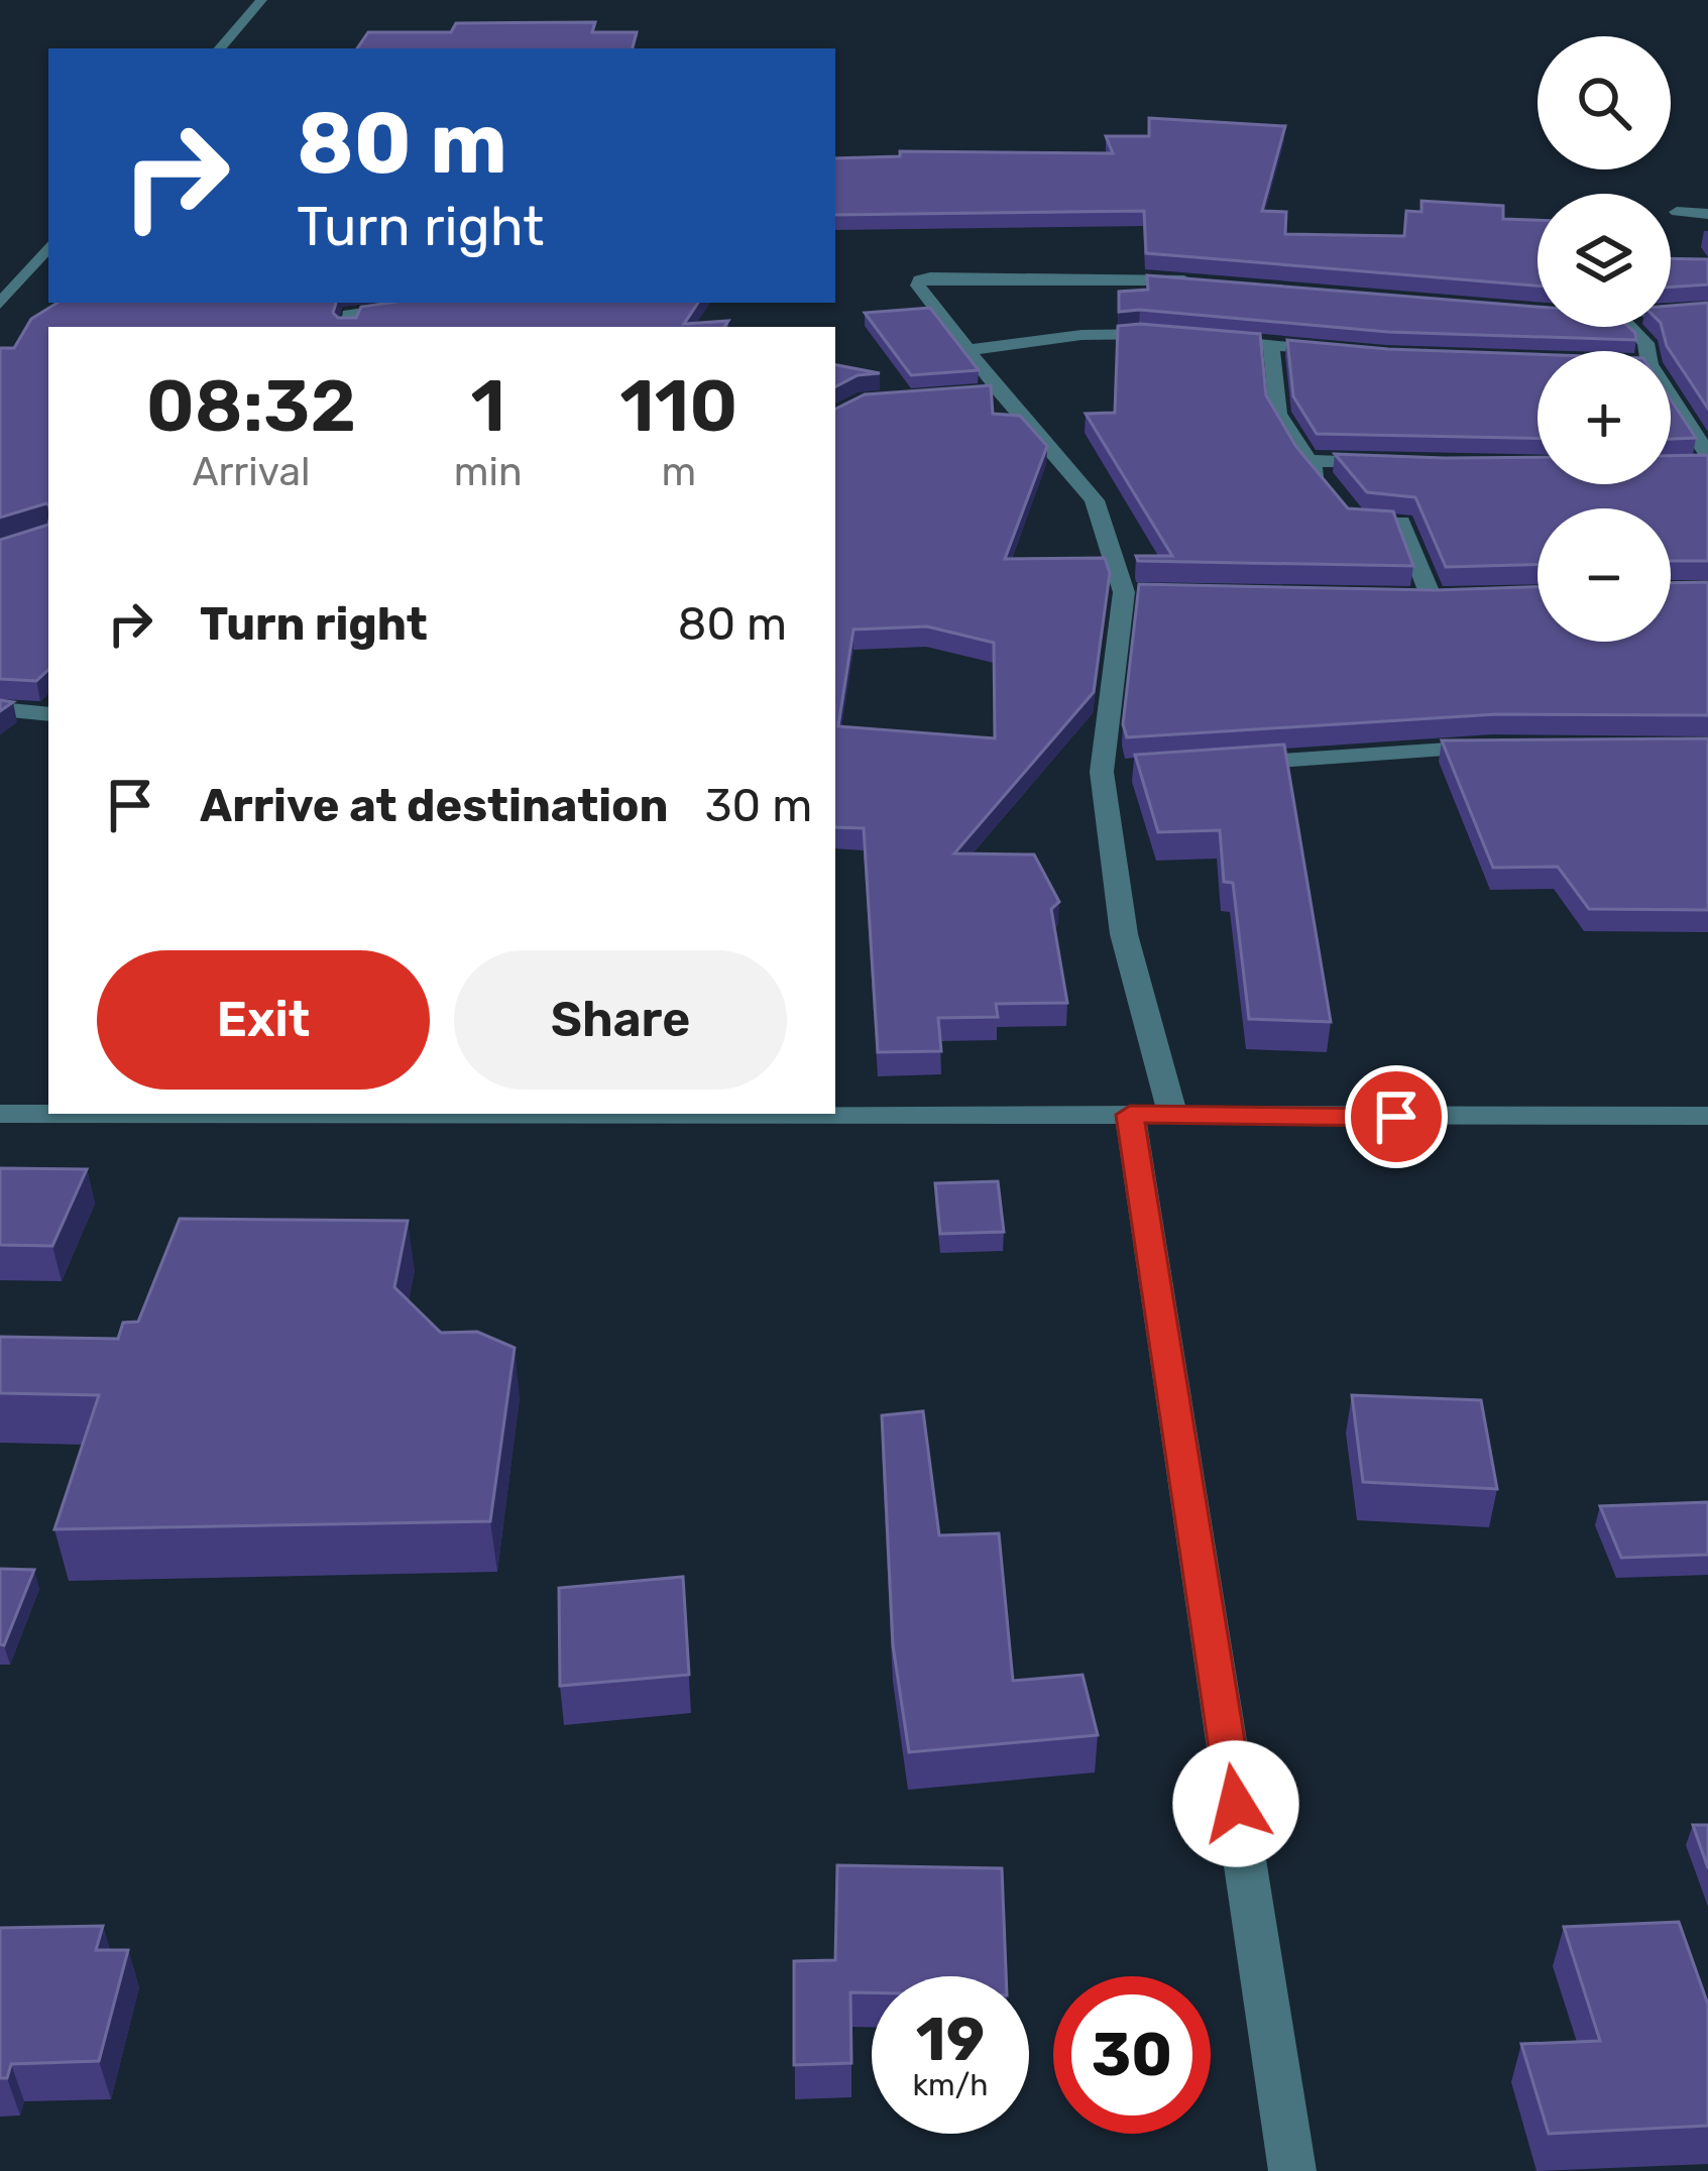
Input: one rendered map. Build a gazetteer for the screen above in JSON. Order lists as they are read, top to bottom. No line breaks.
{"page":{"map_buttons":["+","−"],"turn":["80 m","Turn right"],"eta":["08:32","Arrival","1","min","110","m"],"list":[{"name":"Turn right","value":"80 m"},{"name":"Arrive at destination","value":"30 m"}],"buttons":["Exit","Share"],"speed":"19 km/h","limit":"30"}}
